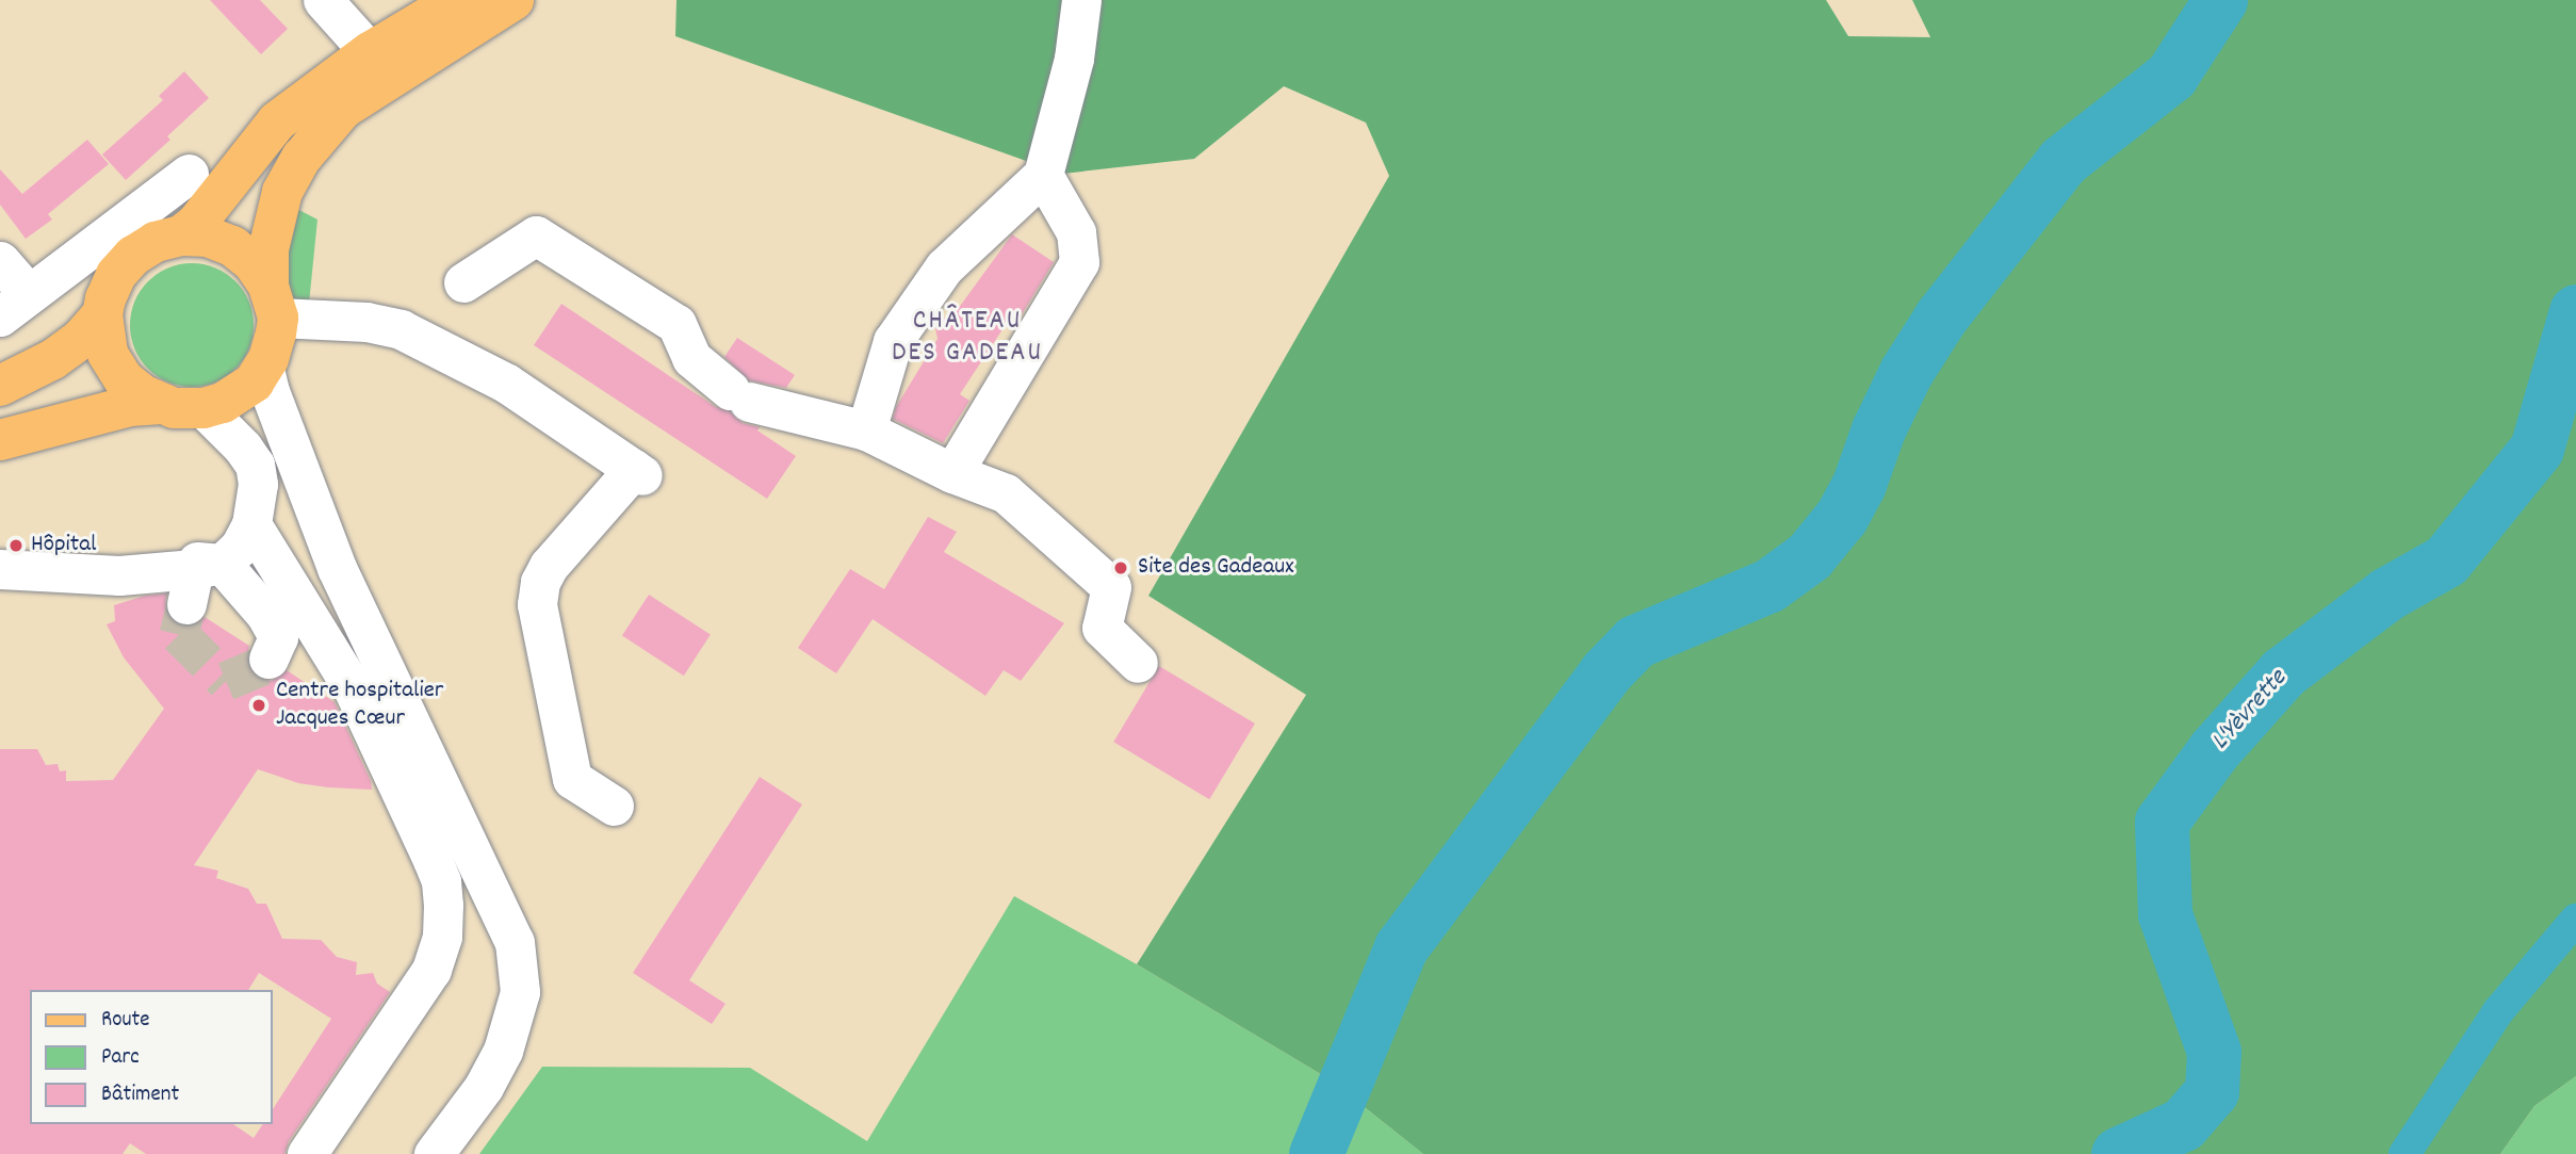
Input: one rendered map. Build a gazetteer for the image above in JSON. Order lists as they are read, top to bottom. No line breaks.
{"districts":["CHÂTEAU DES GADEAU"],"water":["L'Yèvrette"],"places":["Hôpital","Site des Gadeaux","Centre hospitalier Jacques Cœur"],"legend":["Route","Parc","Bâtiment"]}
